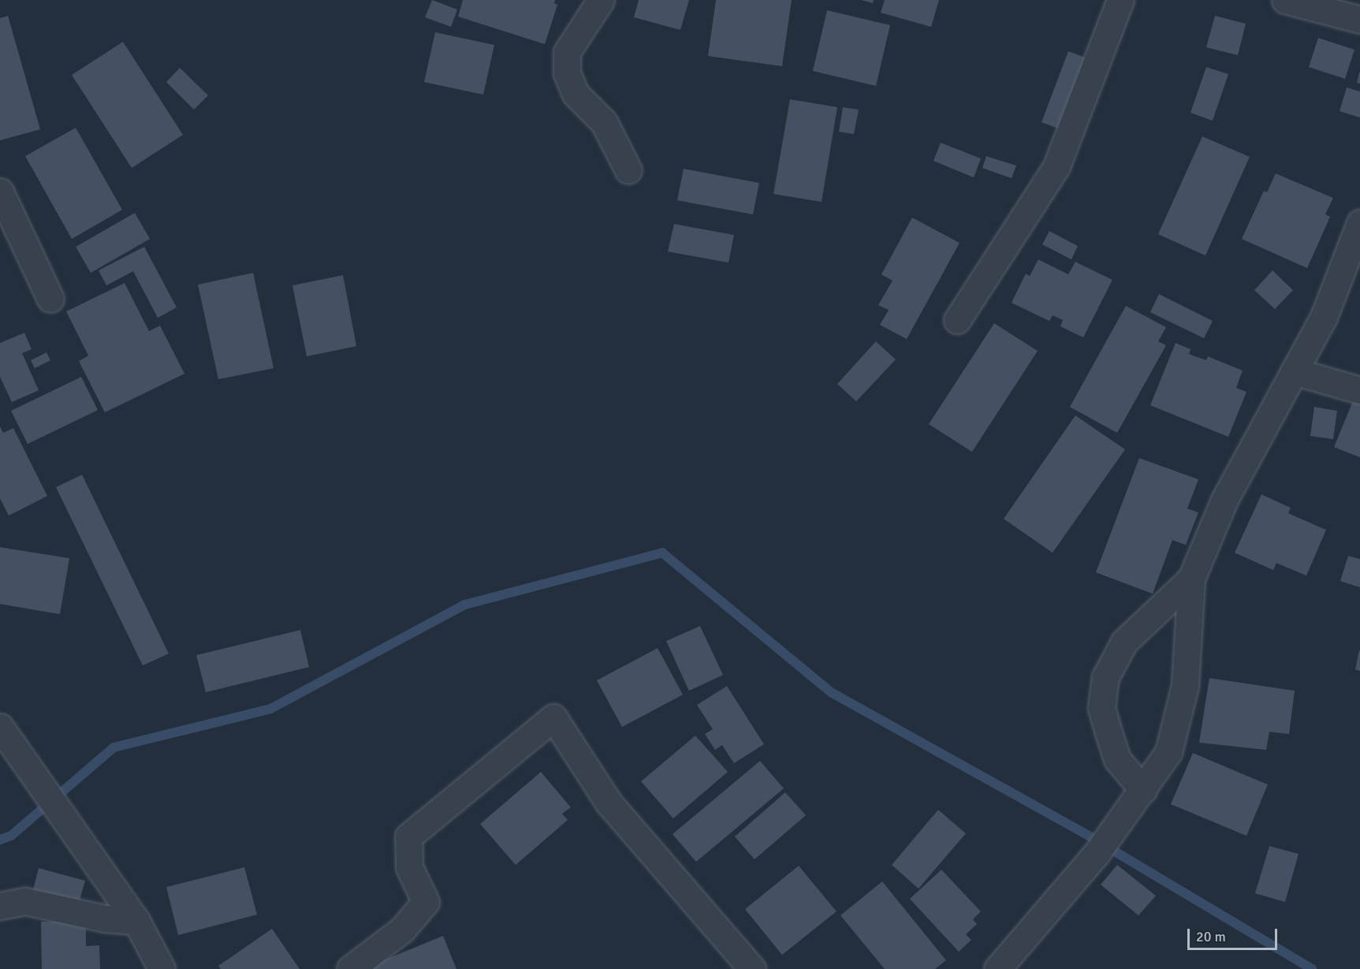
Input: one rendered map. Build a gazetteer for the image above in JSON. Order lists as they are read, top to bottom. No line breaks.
{"scale_bar":"20 m"}
